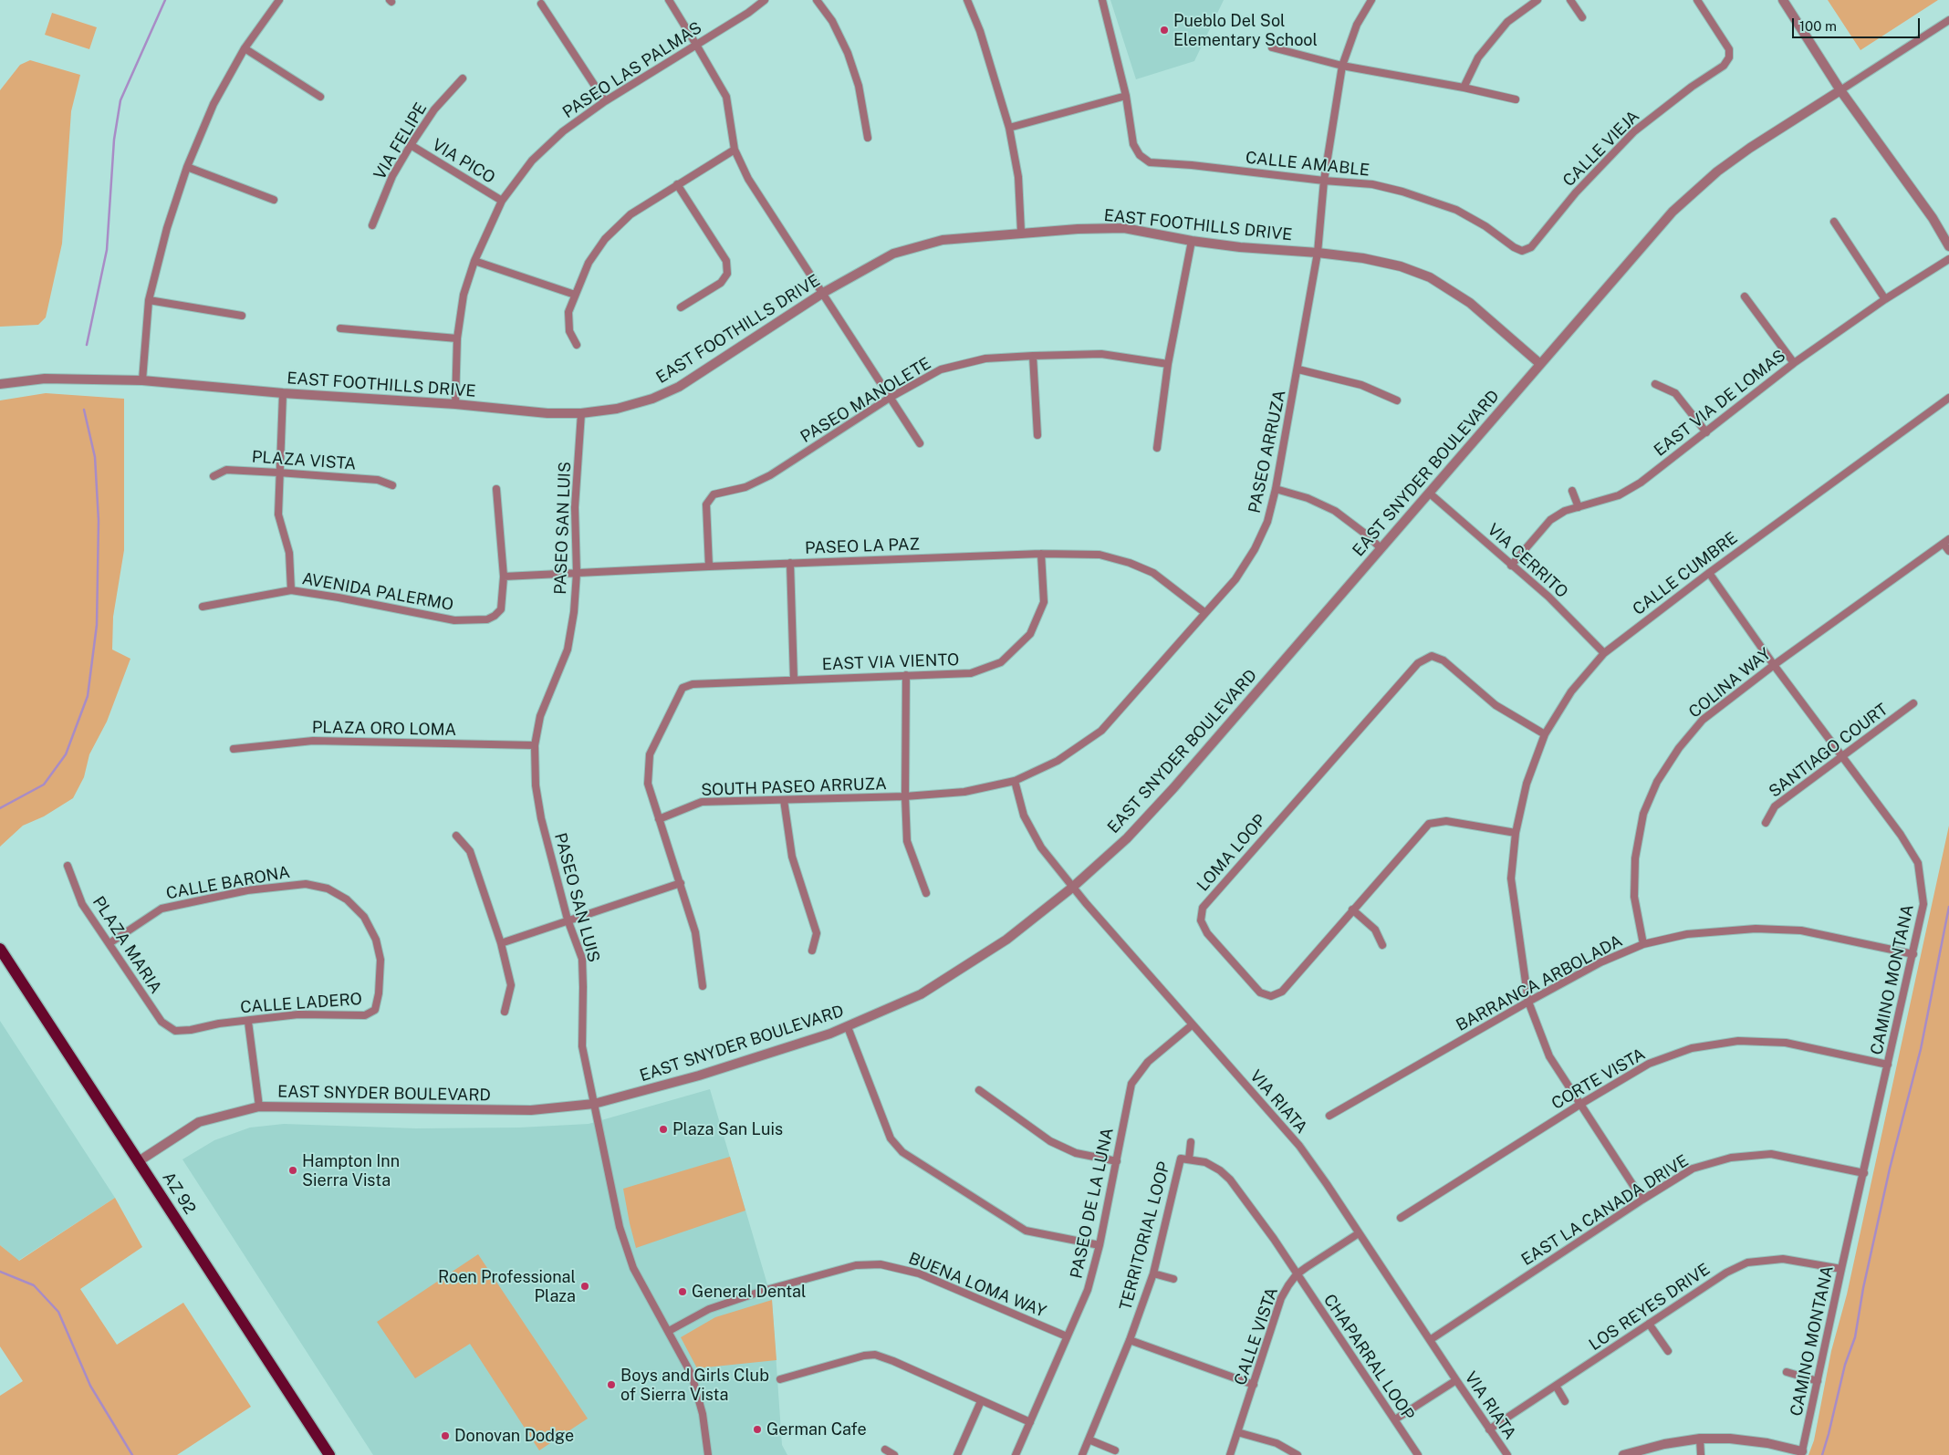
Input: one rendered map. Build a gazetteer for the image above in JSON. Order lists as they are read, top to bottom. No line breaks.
{"streets":{"main road":["AZ 92"],"street":["PASEO LAS PALMAS","VIA FELIPE","CALLE VIEJA","VIA PICO","CALLE AMABLE","EAST FOOTHILLS DRIVE","PASEO MANOLETE","EAST VIA DE LOMAS","PASEO ARRUZA","PLAZA VISTA","EAST SNYDER BOULEVARD","PASEO SAN LUIS","PASEO LA PAZ","VIA CERRITO","CALLE CUMBRE","AVENIDA PALERMO","EAST VIA VIENTO","COLINA WAY","PLAZA ORO LOMA","SANTIAGO COURT","SOUTH PASEO ARRUZA","LOMA LOOP","CALLE BARONA","PLAZA MARIA","CAMINO MONTANA","BARRANCA ARBOLADA","CALLE LADERO","CORTE VISTA","VIA RIATA","PASEO DE LA LUNA","EAST LA CANADA DRIVE","TERRITORIAL LOOP","BUENA LOMA WAY","LOS REYES DRIVE","CALLE VISTA","CHAPARRAL LOOP"]},"crossings":[["PASEO LAS PALMAS","VIA PICO"],["PASEO LAS PALMAS","EAST FOOTHILLS DRIVE"],["VIA FELIPE","VIA PICO"],["CALLE VIEJA","CALLE AMABLE"],["CALLE AMABLE","PASEO ARRUZA"],["EAST FOOTHILLS DRIVE","PASEO ARRUZA"],["EAST FOOTHILLS DRIVE","EAST SNYDER BOULEVARD"],["EAST FOOTHILLS DRIVE","PASEO SAN LUIS"],["PASEO MANOLETE","PASEO LA PAZ"],["EAST VIA DE LOMAS","VIA CERRITO"],["PASEO ARRUZA","PASEO LA PAZ"],["PASEO ARRUZA","SOUTH PASEO ARRUZA"],["PASEO ARRUZA","VIA RIATA"],["EAST SNYDER BOULEVARD","PASEO SAN LUIS"],["EAST SNYDER BOULEVARD","VIA CERRITO"],["EAST SNYDER BOULEVARD","VIA RIATA"],["EAST SNYDER BOULEVARD","AZ 92"],["PASEO SAN LUIS","PASEO LA PAZ"],["PASEO SAN LUIS","PLAZA ORO LOMA"],["PASEO SAN LUIS","BUENA LOMA WAY"],["PASEO LA PAZ","AVENIDA PALERMO"],["PASEO LA PAZ","EAST VIA VIENTO"],["VIA CERRITO","CALLE CUMBRE"],["CALLE CUMBRE","LOMA LOOP"],["CALLE CUMBRE","CAMINO MONTANA"],["CALLE CUMBRE","BARRANCA ARBOLADA"],["CALLE CUMBRE","CORTE VISTA"],["CALLE CUMBRE","EAST LA CANADA DRIVE"],["EAST VIA VIENTO","SOUTH PASEO ARRUZA"],["COLINA WAY","CAMINO MONTANA"],["COLINA WAY","BARRANCA ARBOLADA"],["SANTIAGO COURT","CAMINO MONTANA"],["CALLE BARONA","PLAZA MARIA"],["CALLE BARONA","CALLE LADERO"],["PLAZA MARIA","CALLE LADERO"],["CAMINO MONTANA","BARRANCA ARBOLADA"],["CAMINO MONTANA","CORTE VISTA"],["CAMINO MONTANA","EAST LA CANADA DRIVE"],["CAMINO MONTANA","LOS REYES DRIVE"],["VIA RIATA","PASEO DE LA LUNA"],["VIA RIATA","EAST LA CANADA DRIVE"],["VIA RIATA","LOS REYES DRIVE"],["VIA RIATA","CALLE VISTA"],["PASEO DE LA LUNA","BUENA LOMA WAY"],["TERRITORIAL LOOP","CALLE VISTA"],["TERRITORIAL LOOP","CHAPARRAL LOOP"],["CALLE VISTA","CHAPARRAL LOOP"]],"places":["Pueblo Del Sol Elementary School","Plaza San Luis","Hampton Inn Sierra Vista","Roen Professional Plaza","General Dental","Boys and Girls Club of Sierra Vista","German Cafe","Donovan Dodge"],"scale_bar":"100 m"}
